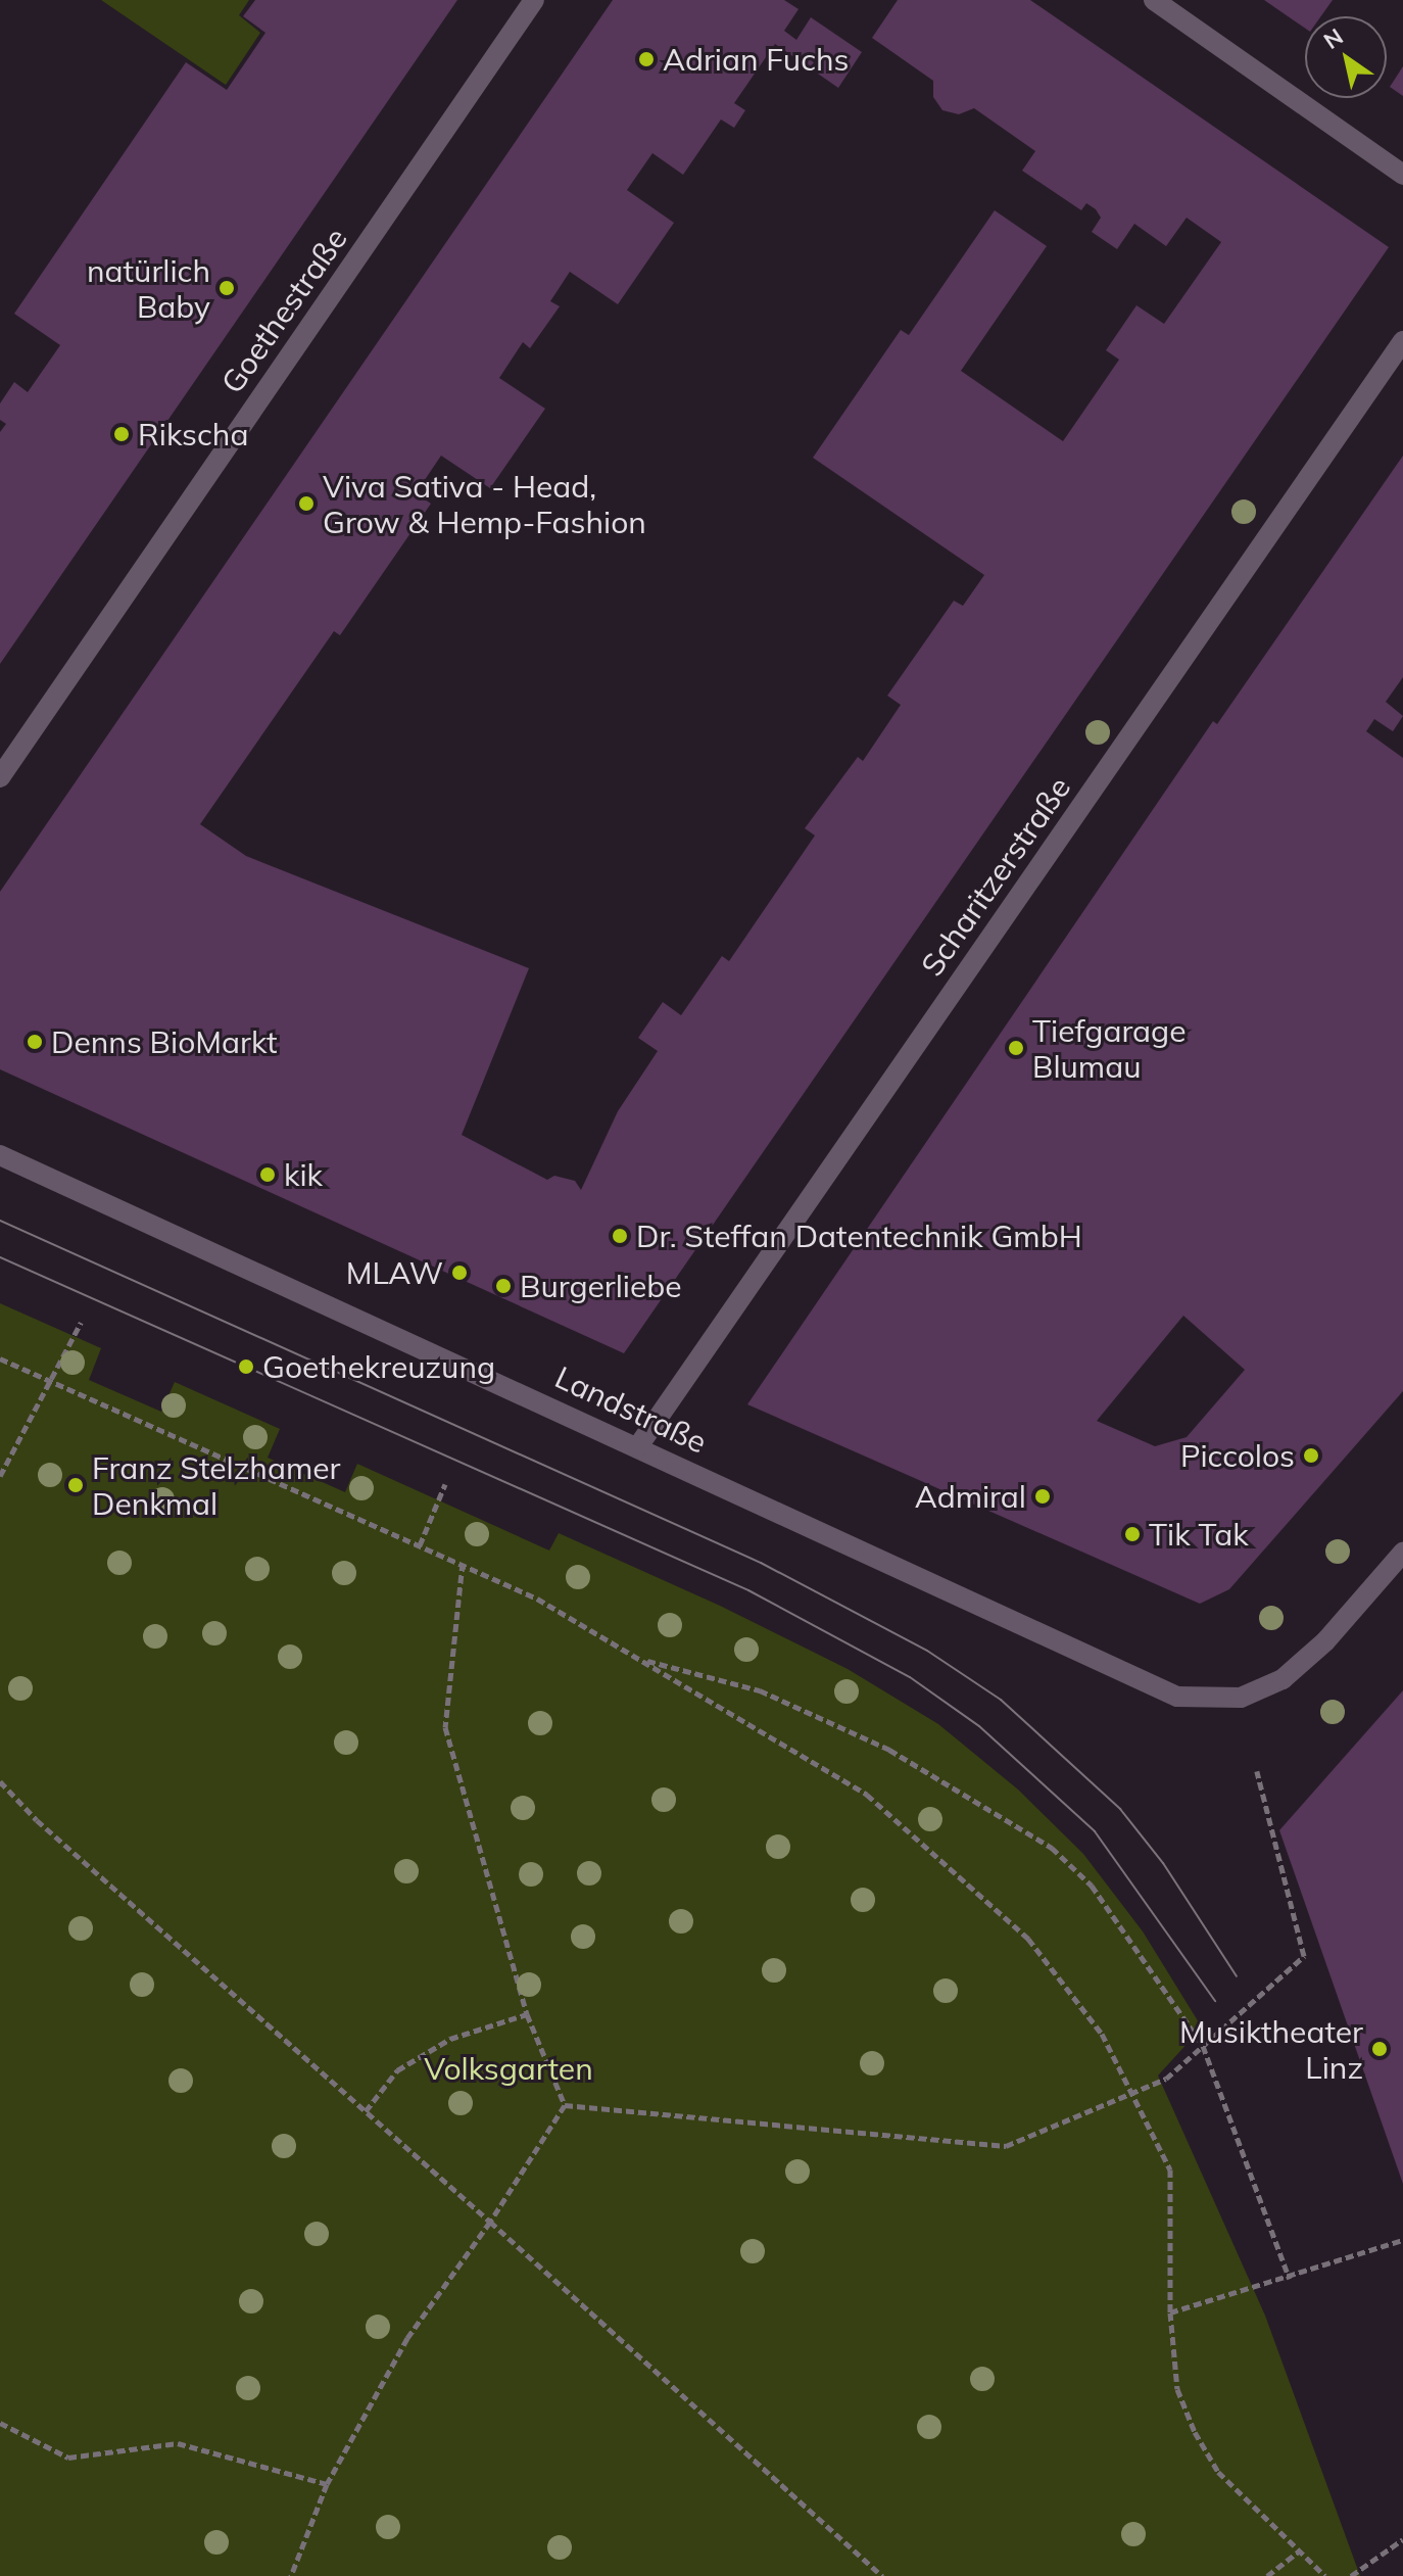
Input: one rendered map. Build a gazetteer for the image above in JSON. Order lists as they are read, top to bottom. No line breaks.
{"streets":{"street":["Goethestraße","Scharitzerstraße","Landstraße"]},"crossings":[["Scharitzerstraße","Landstraße"]],"parks":["Volksgarten"],"places":["Adrian Fuchs","natürlich Baby","Rikscha","Viva Sativa - Head, Grow & Hemp-Fashion","Denns BioMarkt","Tiefgarage Blumau","kik","Dr. Steffan Datentechnik GmbH","MLAW","Burgerliebe","Goethekreuzung","Piccolos","Franz Stelzhamer Denkmal","Admiral","Tik Tak","Musiktheater Linz"],"north":"top left"}
